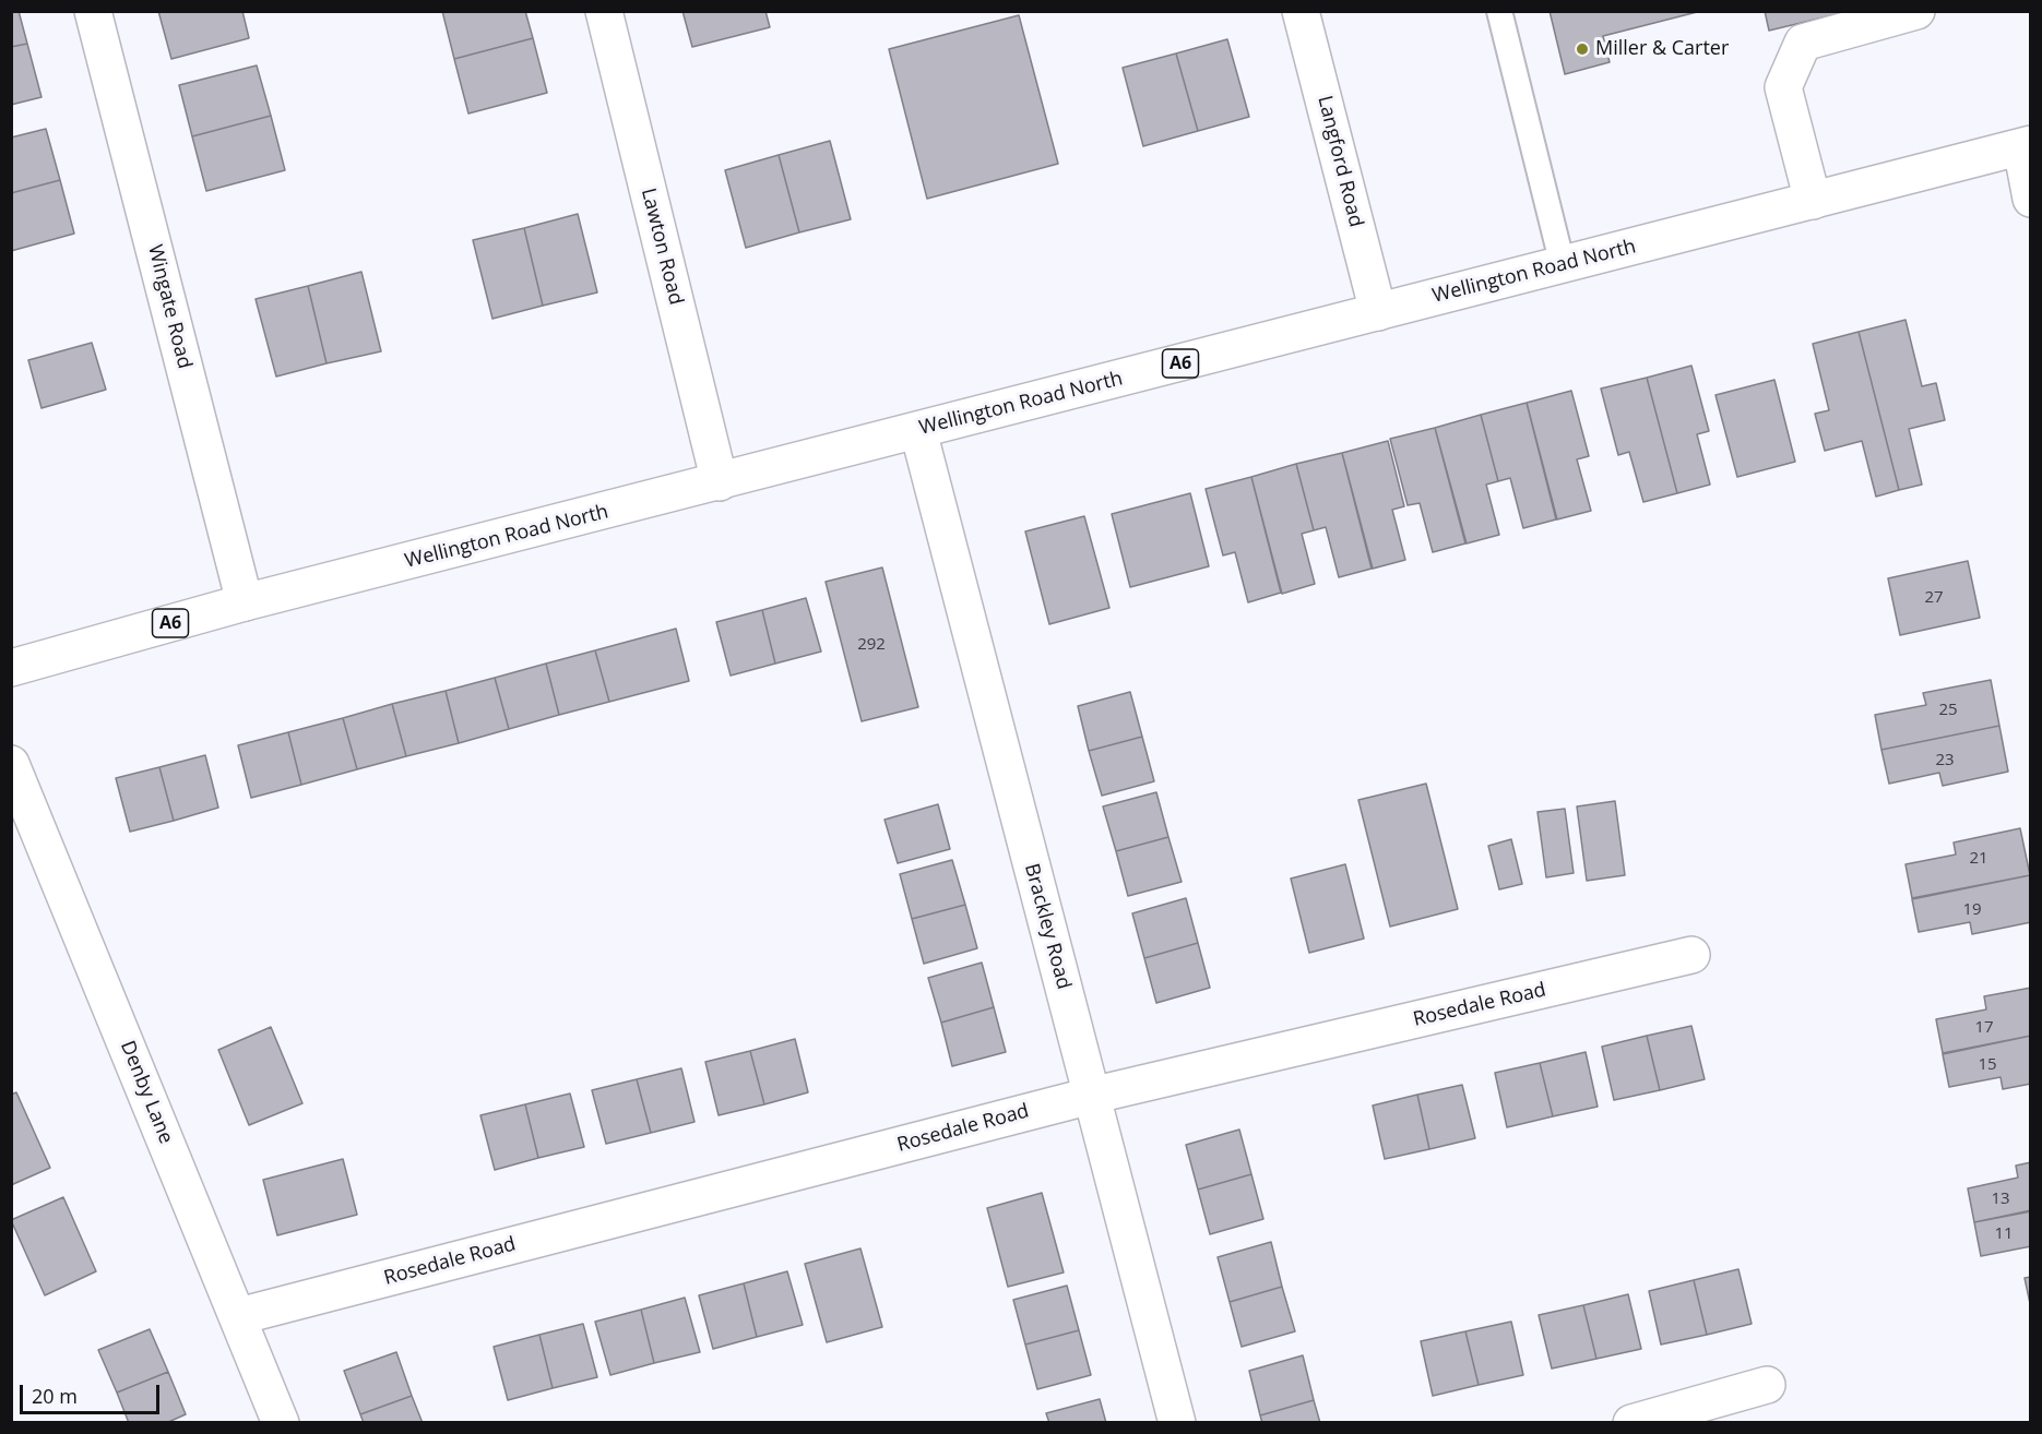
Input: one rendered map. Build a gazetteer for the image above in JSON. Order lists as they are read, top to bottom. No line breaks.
{"streets":{"main road":["Langford Road","Lawton Road","Wellington Road North","Wingate Road","A6","Brackley Road","Rosedale Road","Denby Lane"]},"crossings":[["Langford Road","Wellington Road North"],["Lawton Road","Wellington Road North"],["Wellington Road North","Wingate Road"],["Wellington Road North","Brackley Road"],["Brackley Road","Rosedale Road"],["Rosedale Road","Denby Lane"]],"places":["Miller & Carter"],"house_numbers":["27","292","25","23","21","19","17","15","13","11"],"scale_bar":"20 m"}
